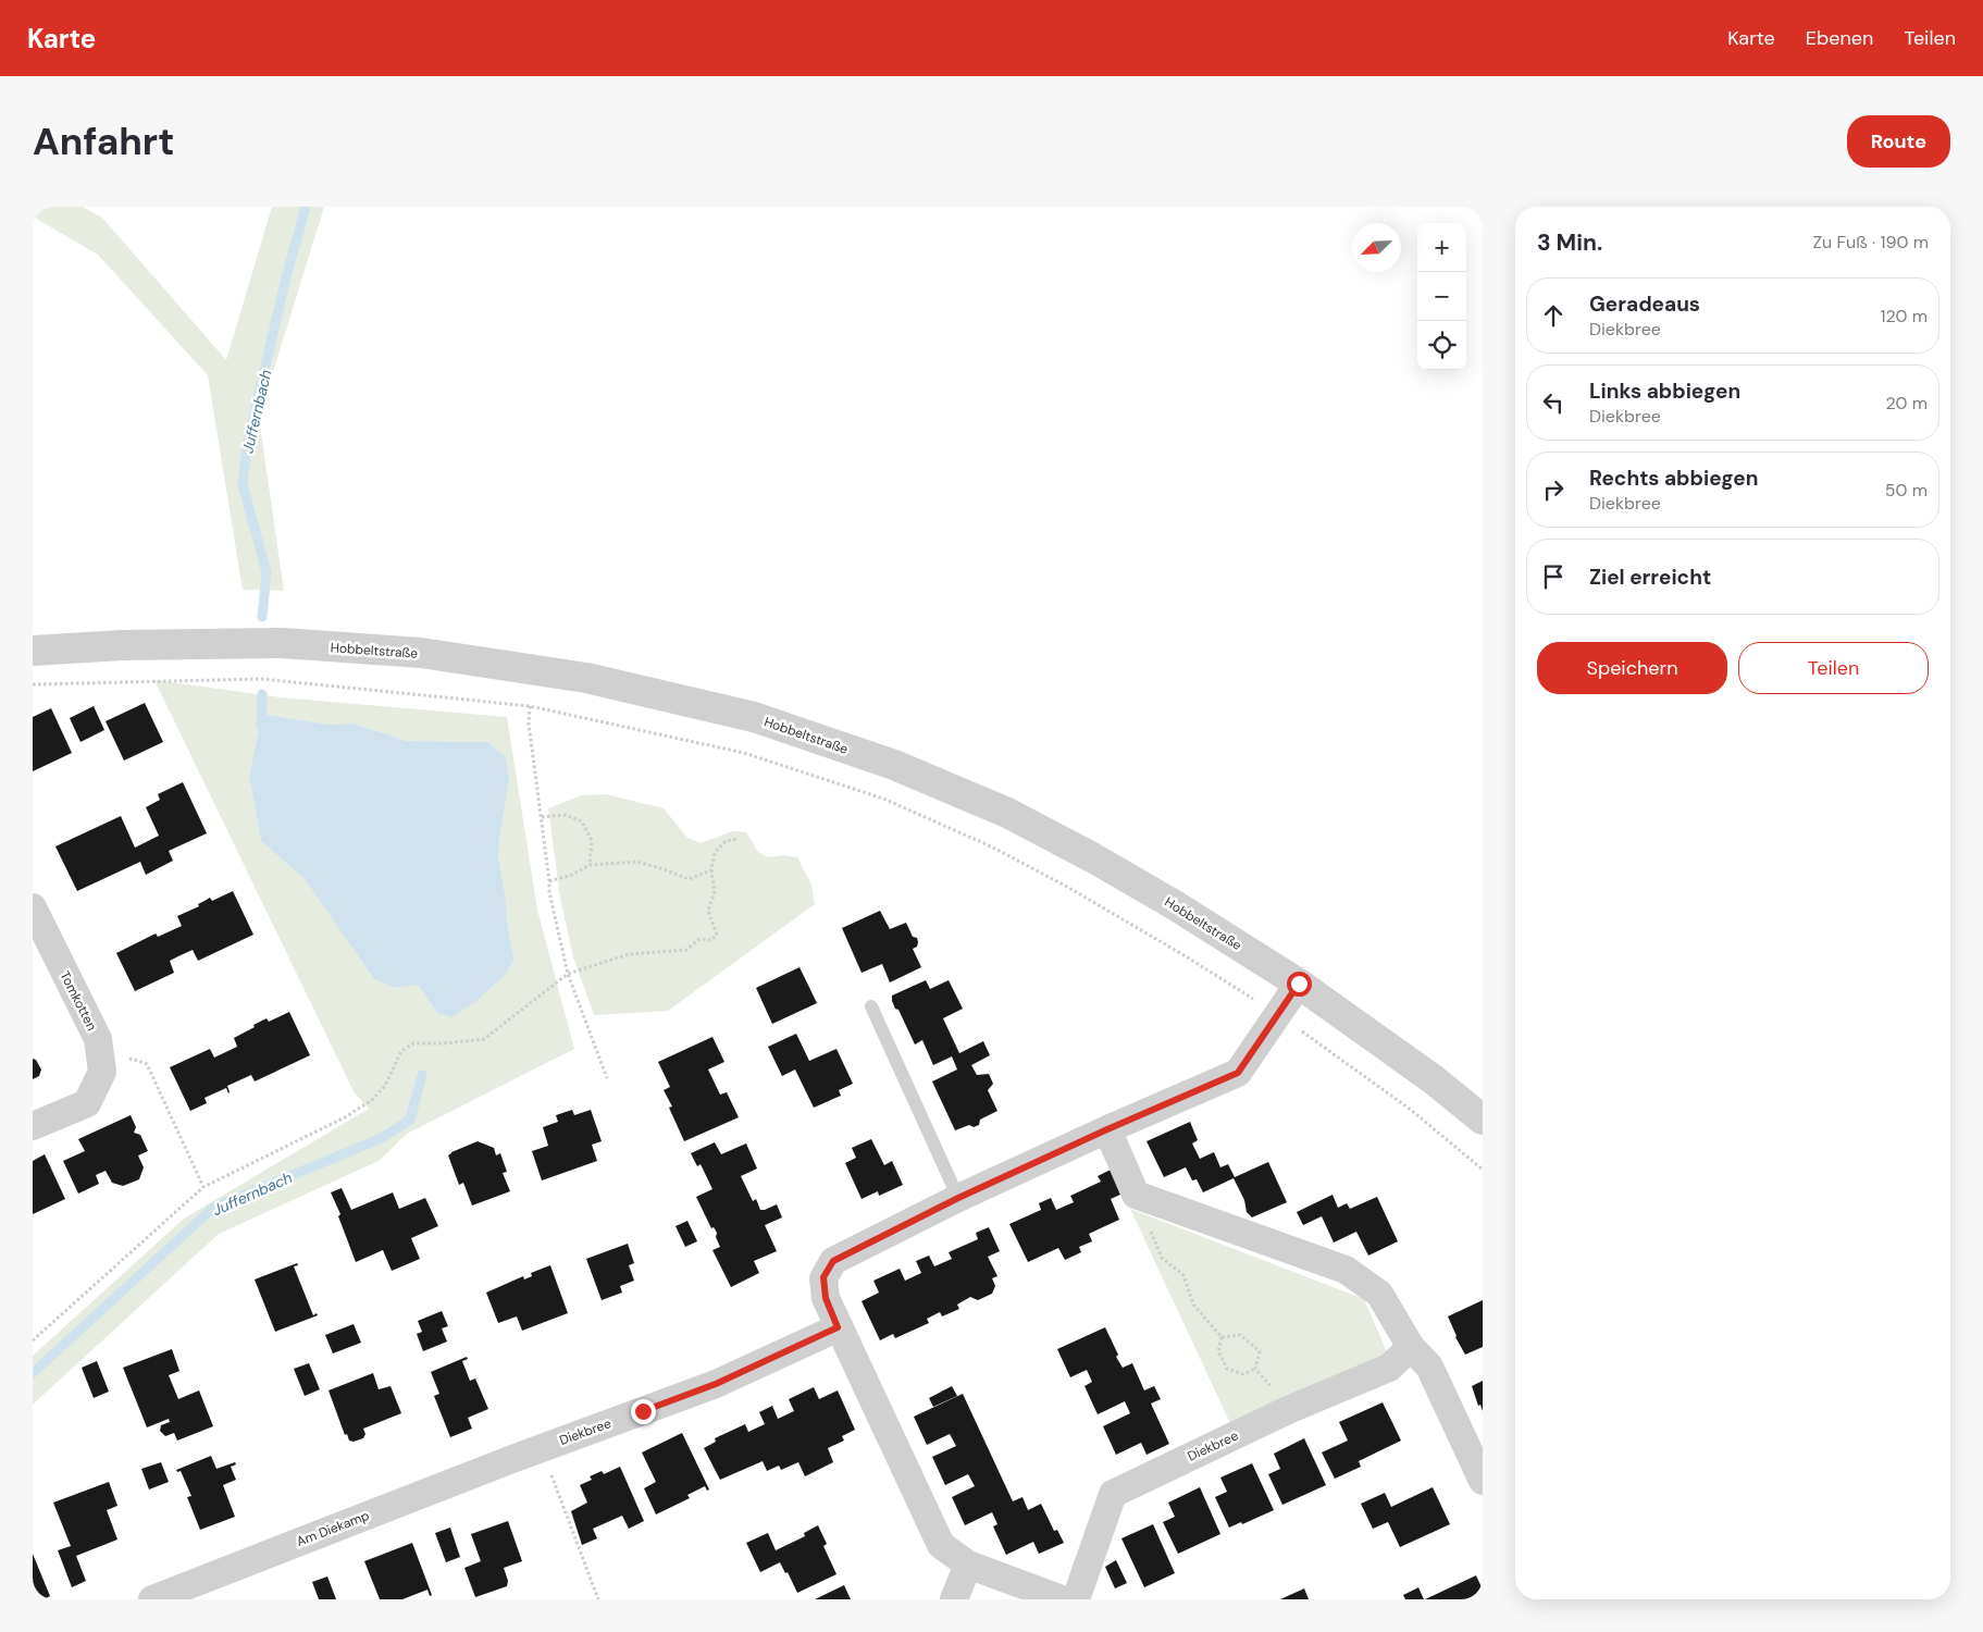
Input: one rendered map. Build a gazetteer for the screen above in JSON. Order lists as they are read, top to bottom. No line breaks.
{"streets":{"street":["Hobbeltstraße","Tomkotten","Diekbree","Am Diekamp"]},"crossings":[["Diekbree","Am Diekamp"]],"water":["Juffernbach"],"north":"bottom left","page":{"header":"Karte","nav":["Karte","Ebenen","Teilen"],"buttons":["Route",["Speichern","Teilen"]],"title":"Anfahrt","heading":["3 Min.","Zu Fuß · 190 m"],"map_buttons":["+","−"],"list":[["Geradeaus","Diekbree","120 m"],["Links abbiegen","Diekbree","20 m"],["Rechts abbiegen","Diekbree","50 m"],"Ziel erreicht"]}}
